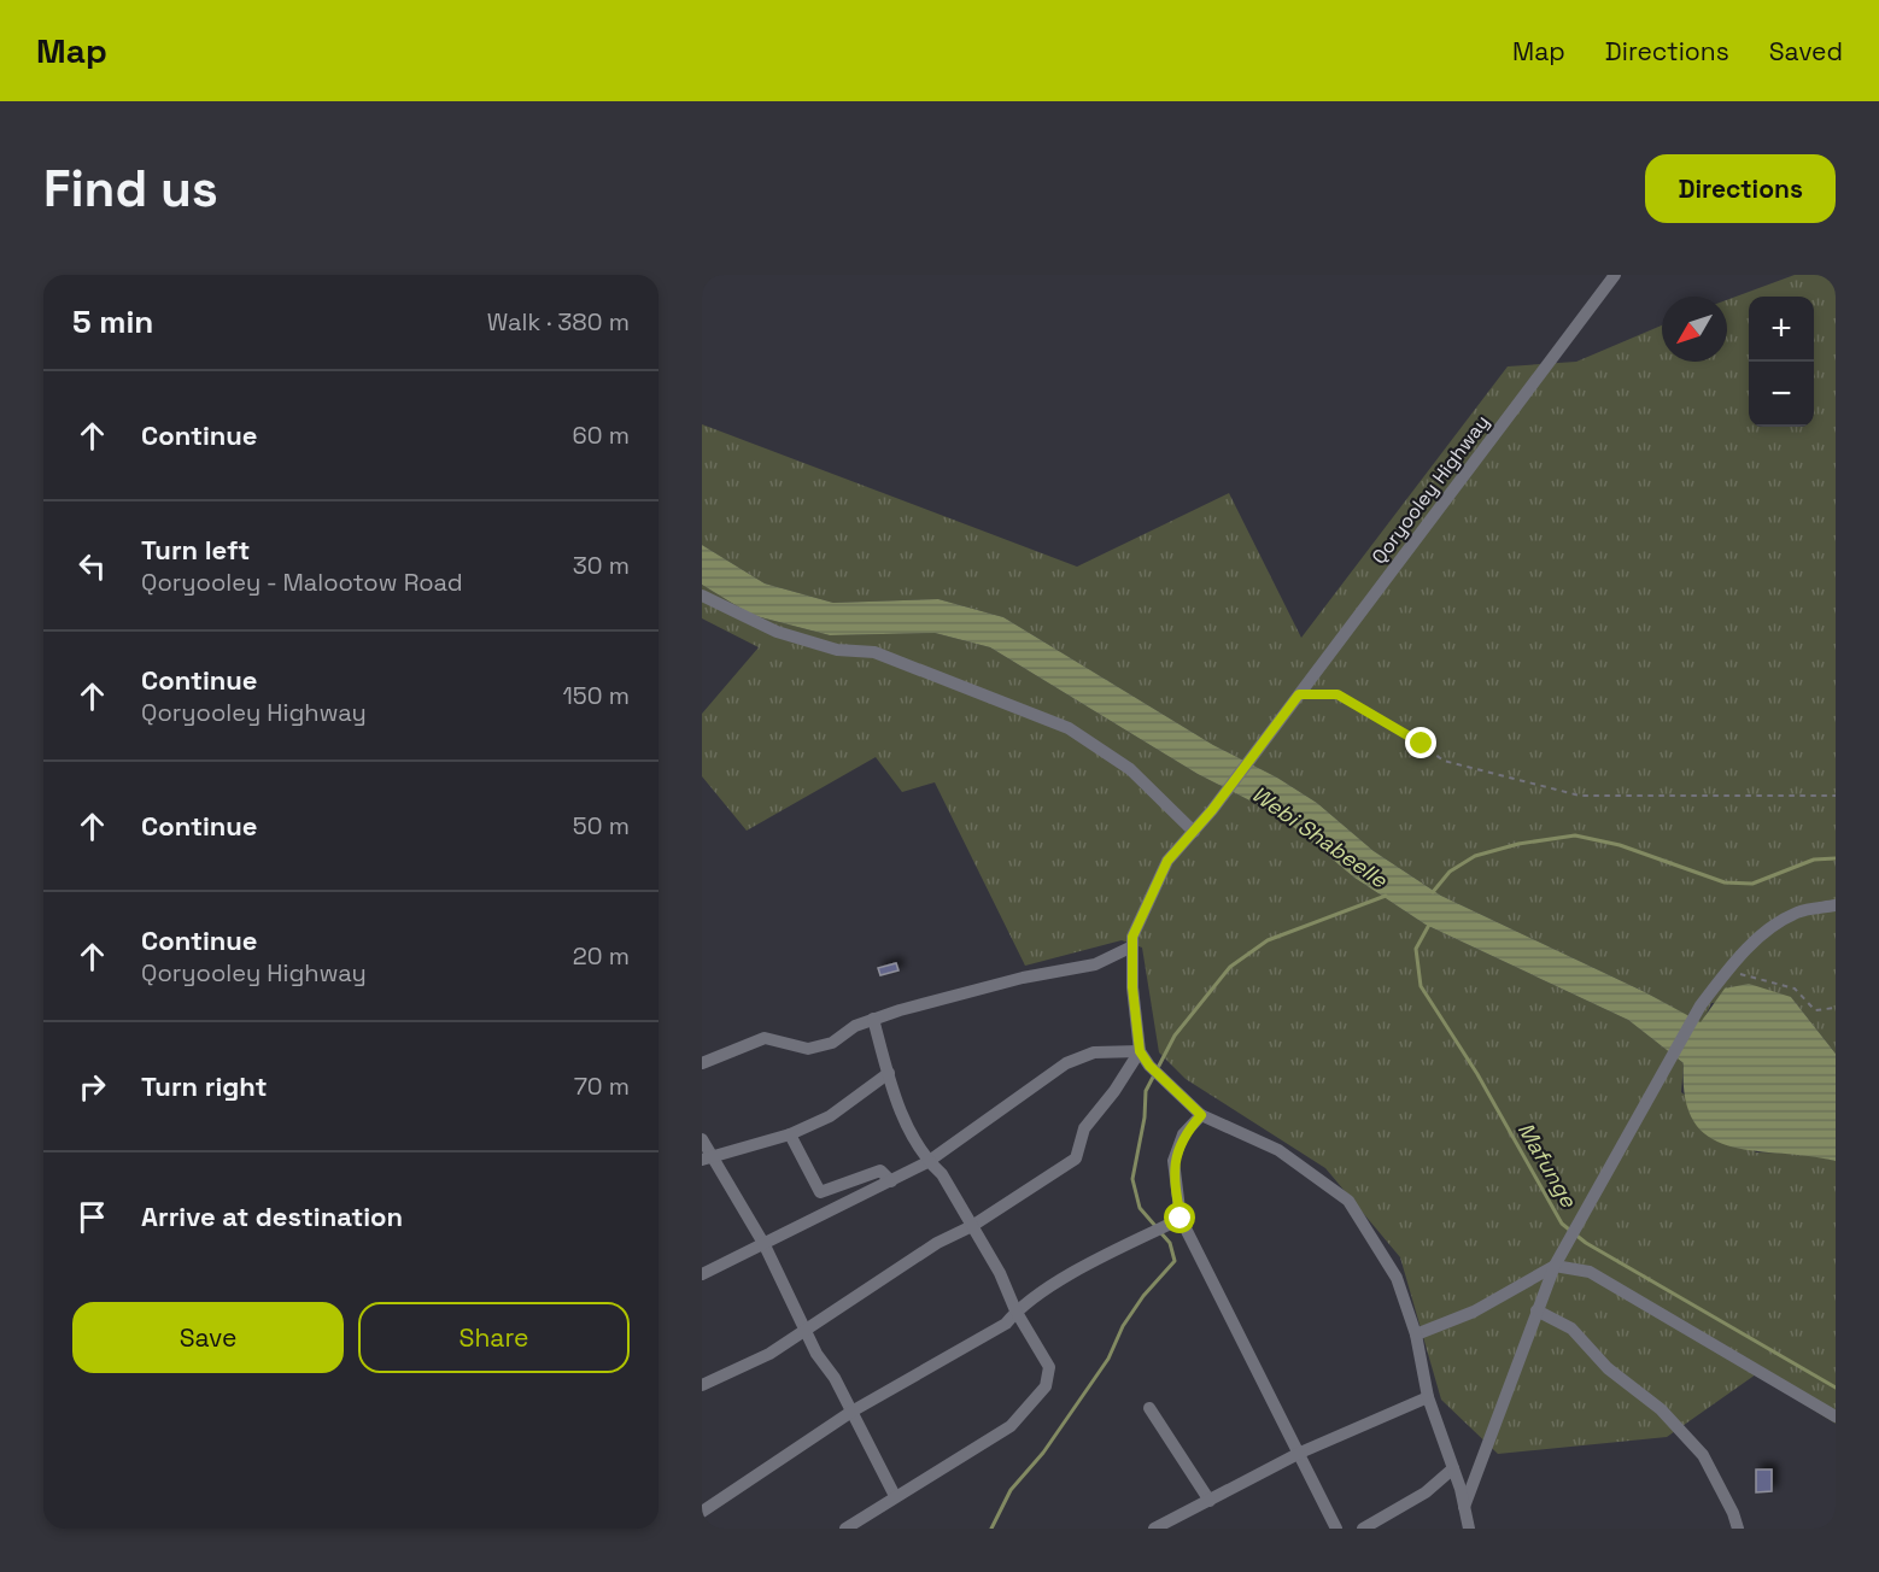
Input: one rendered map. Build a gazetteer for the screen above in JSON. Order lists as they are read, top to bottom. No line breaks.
{"streets":{"street":["Qoryooley Highway"]},"water":["Webi Shabeelle","Mafunge"],"north":"bottom left","page":{"header":"Map","nav":["Map","Directions","Saved"],"buttons":["Directions",["Save","Share"]],"title":"Find us","heading":["5 min","Walk · 380 m"],"map_buttons":["+","−"],"list":[["Continue","60 m"],["Turn left","Qoryooley - Malootow Road","30 m"],["Continue","Qoryooley Highway","150 m"],["Continue","50 m"],["Continue","Qoryooley Highway","20 m"],["Turn right","70 m"],"Arrive at destination"]}}
